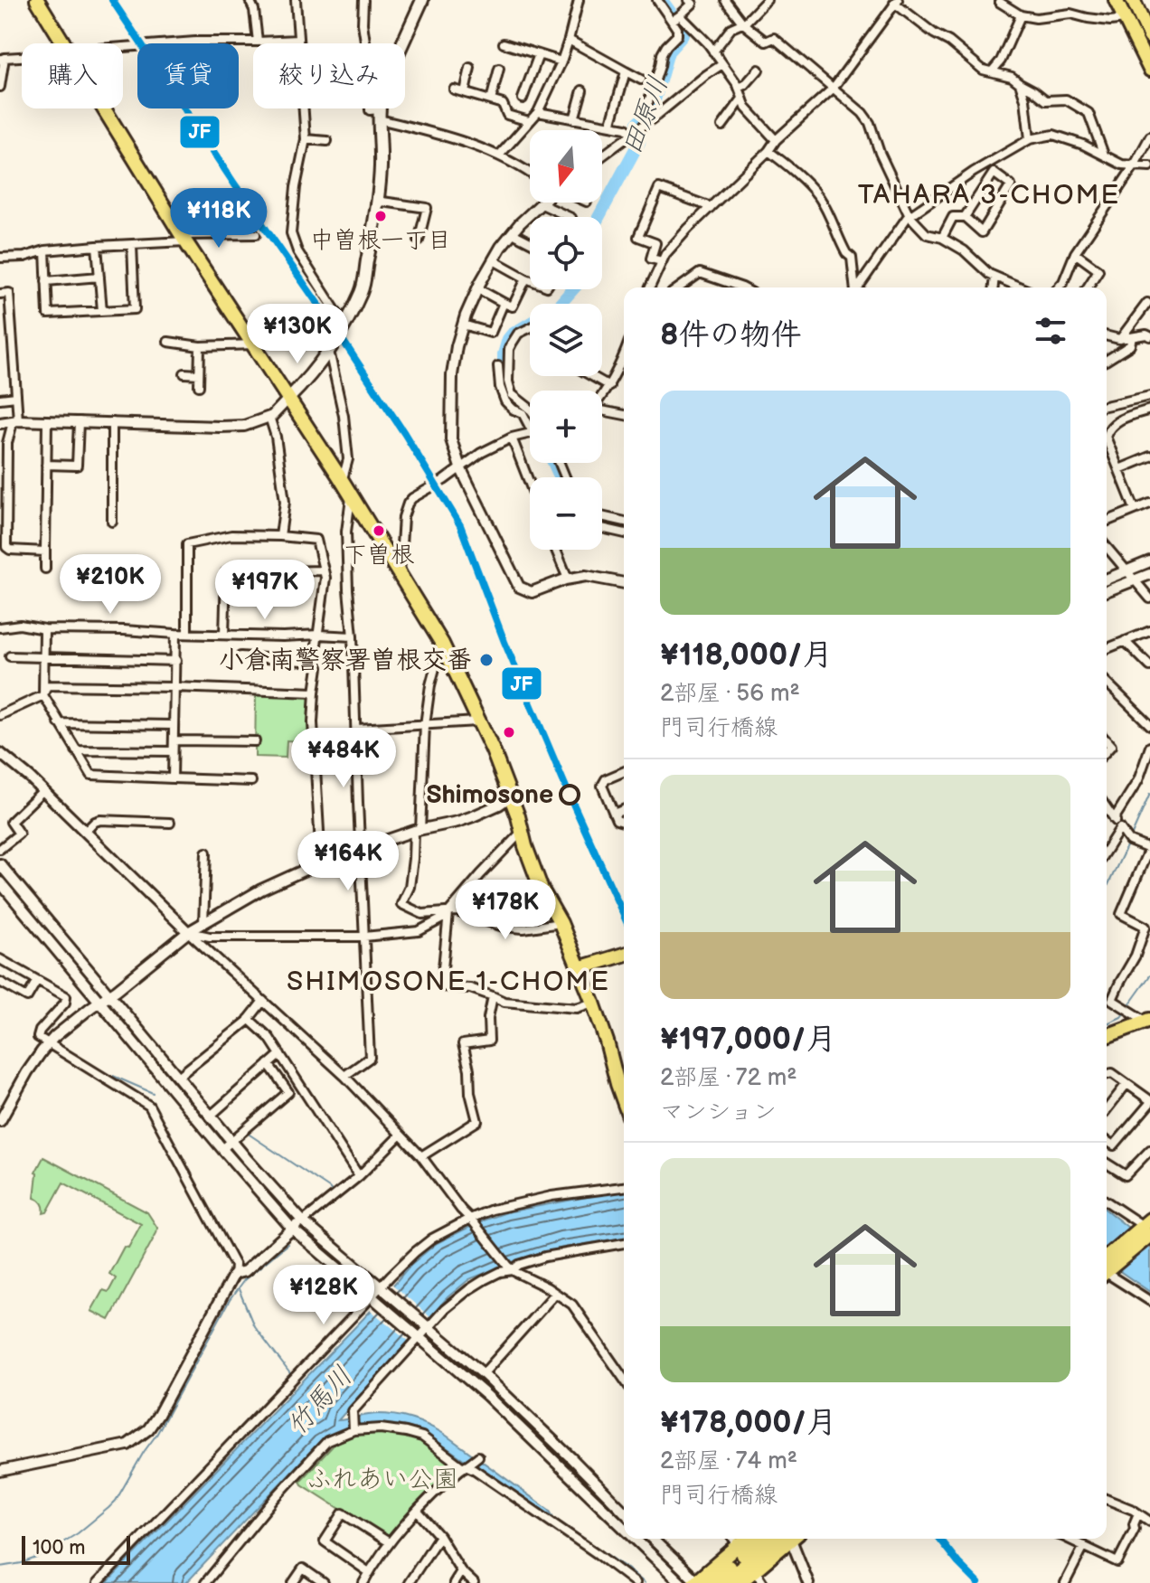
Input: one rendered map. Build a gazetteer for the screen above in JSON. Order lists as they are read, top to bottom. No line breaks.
{"districts":["TAHARA 3-CHOME","SHIMOSONE 1-CHOME"],"water":["田原川","竹馬川"],"parks":["ふれあい公園"],"places":["中曽根一丁目","下曽根","小倉南警察署曽根交番","Shimosone"],"lines":["transit line JF"],"scale_bar":"100 m","north":"bottom","page":{"chip":["購入","賃貸","絞り込み"],"map_buttons":["+","−"],"price":["¥118K","¥130K","¥210K","¥197K","¥484K","¥164K","¥178K","¥128K"],"heading":"8件の物件","list":[{"name":"¥118,000/月","note":"2部屋 · 56 m² · 門司行橋線"},{"name":"¥197,000/月","note":"2部屋 · 72 m² · マンション"},{"name":"¥178,000/月","note":"2部屋 · 74 m² · 門司行橋線"}],"scale":"100 m"}}
